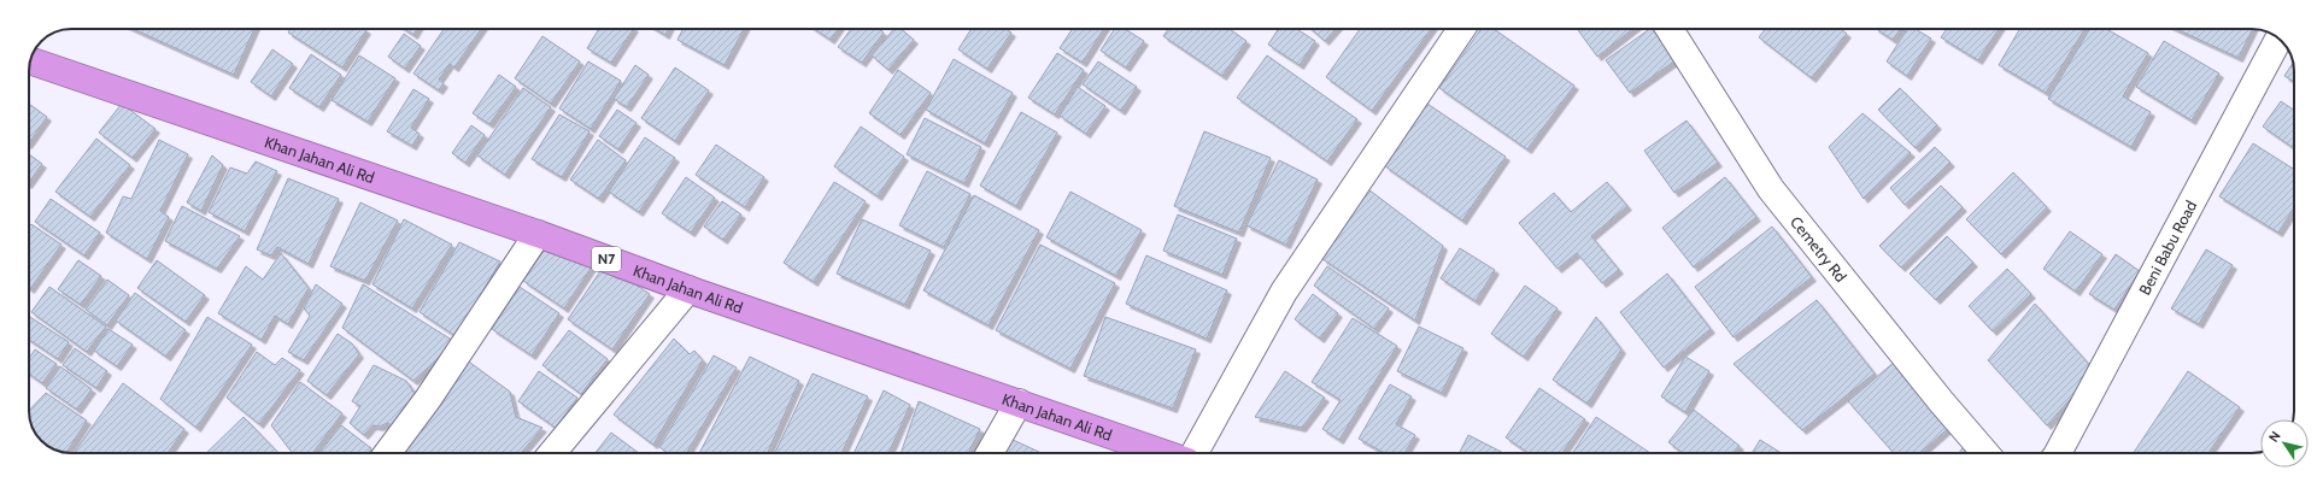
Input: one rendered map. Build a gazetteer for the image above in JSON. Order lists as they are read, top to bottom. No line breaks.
{"streets":{"highway":["Khan Jahan Ali Rd","N7"],"street":["Beni Babu Road","Cemetry Rd"]},"north":"top left"}
